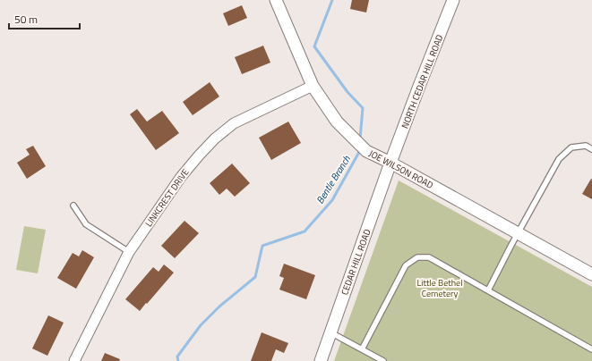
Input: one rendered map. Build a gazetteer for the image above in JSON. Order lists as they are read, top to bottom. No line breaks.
{"streets":{"street":["NORTH CEDAR HILL ROAD","JOE WILSON ROAD","LINKCREST DRIVE","CEDAR HILL ROAD"]},"crossings":[["NORTH CEDAR HILL ROAD","JOE WILSON ROAD"],["NORTH CEDAR HILL ROAD","CEDAR HILL ROAD"],["JOE WILSON ROAD","LINKCREST DRIVE"],["JOE WILSON ROAD","CEDAR HILL ROAD"]],"water":["Bentle Branch"],"parks":["Little Bethel Cemetery"],"scale_bar":"50 m"}
